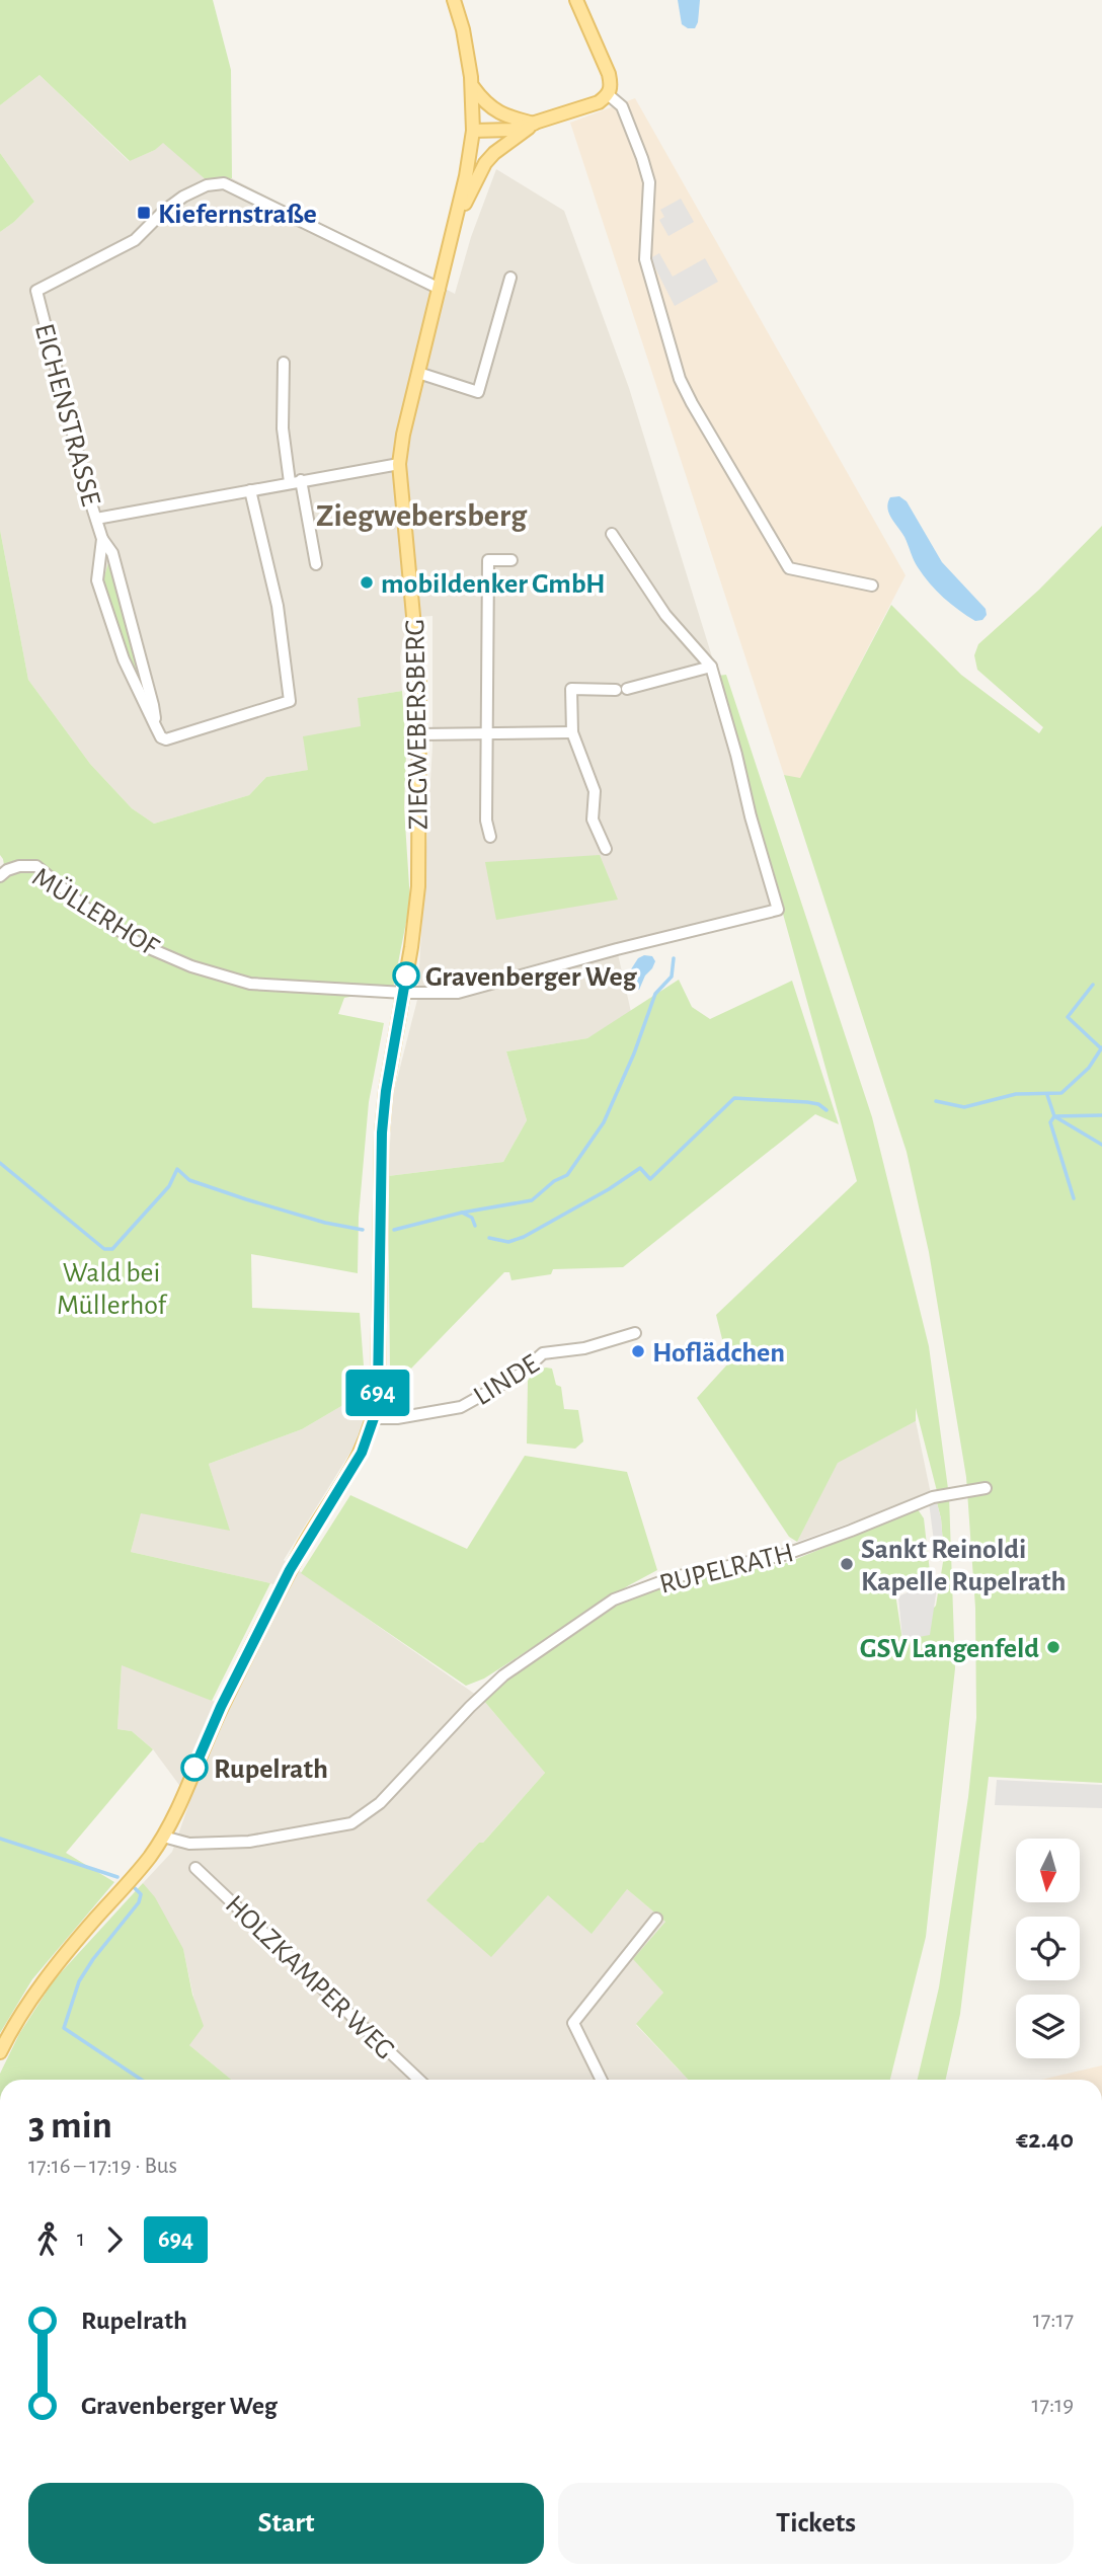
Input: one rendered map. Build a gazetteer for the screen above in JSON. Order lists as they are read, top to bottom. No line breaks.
{"streets":{"main road":["ZIEGWEBERSBERG"],"street":["EICHENSTRASSE","MÜLLERHOF","LINDE","RUPELRATH","HOLZKAMPER WEG"]},"crossings":[["EICHENSTRASSE","ZIEGWEBERSBERG"],["ZIEGWEBERSBERG","MÜLLERHOF"],["ZIEGWEBERSBERG","LINDE"],["ZIEGWEBERSBERG","RUPELRATH"]],"districts":["Ziegwebersberg"],"parks":["Wald bei Müllerhof"],"places":{"transit":["Kiefernstraße"],"other":["mobildenker GmbH","Gravenberger Weg","Hoflädchen","Sankt Reinoldi Kapelle Rupelrath","GSV Langenfeld","Rupelrath"]},"lines":["bus line 694"],"north":"bottom","page":{"on_map":"694","heading":["3 min","17:16 – 17:19 · Bus","€2.40"],"legs":["1","694"],"list":[{"name":"Rupelrath","value":"17:17"},{"name":"Gravenberger Weg","value":"17:19"}],"buttons":["Start","Tickets"]}}
